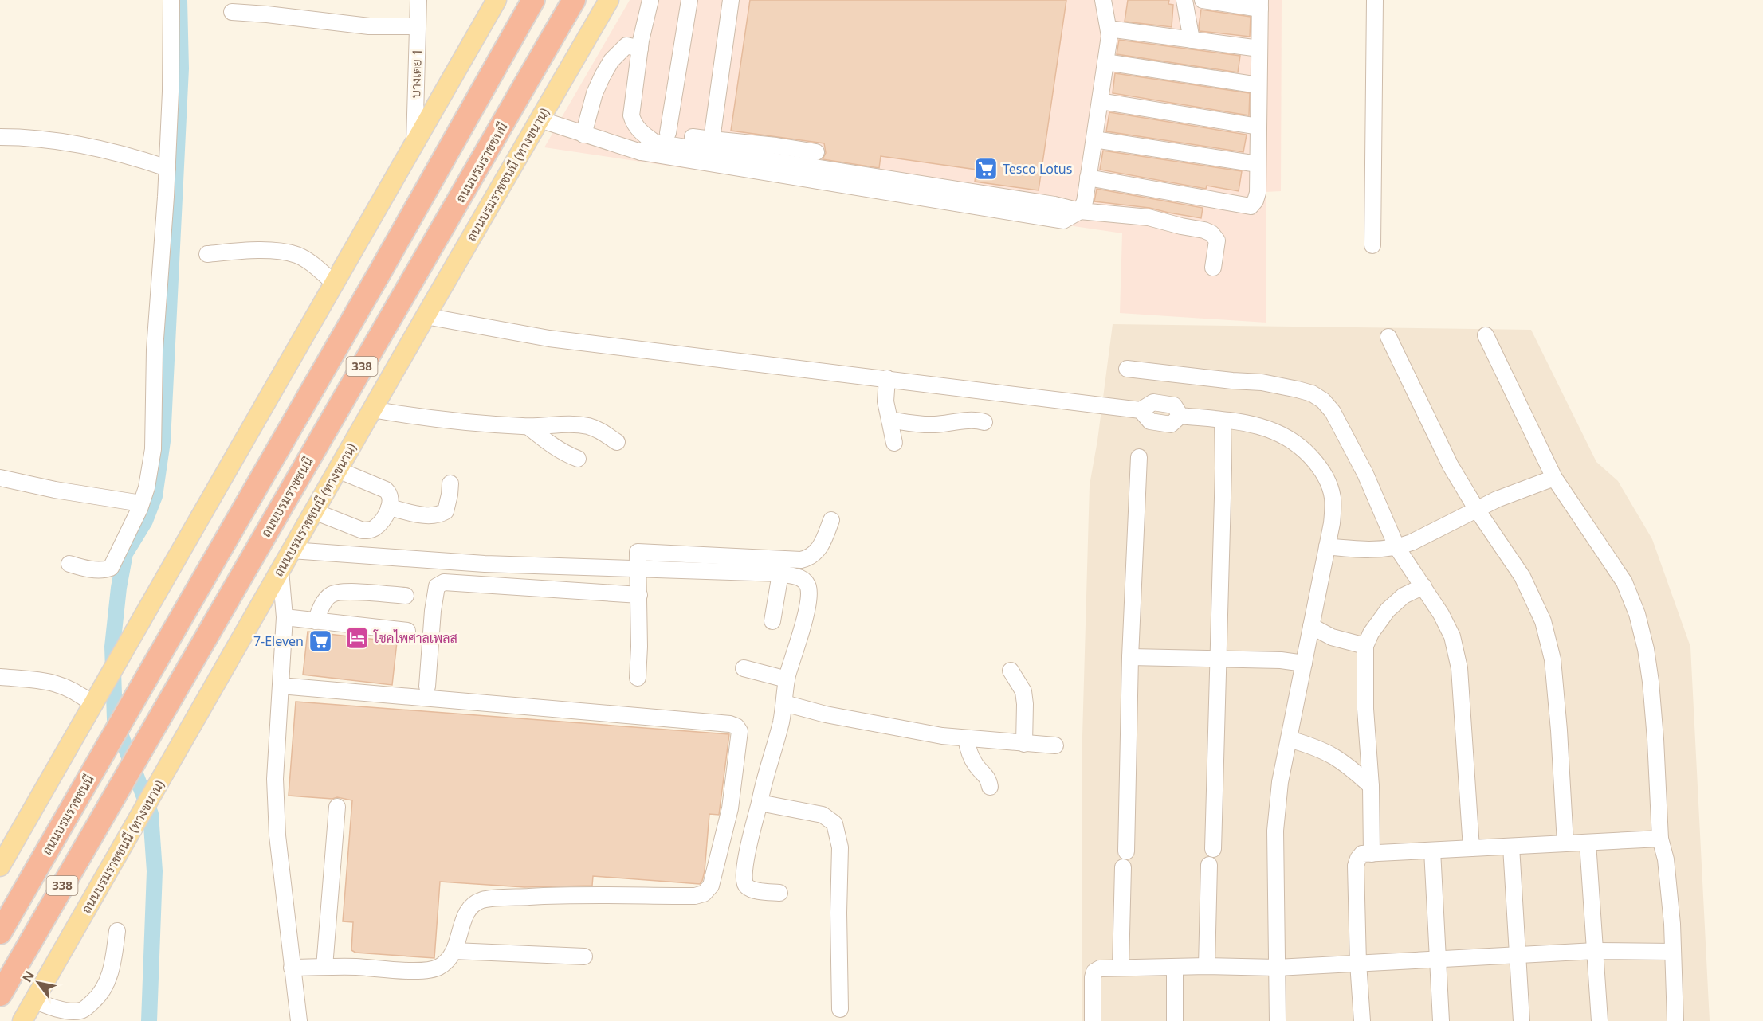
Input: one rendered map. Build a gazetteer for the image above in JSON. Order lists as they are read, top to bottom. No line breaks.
{"streets":{"highway":["ถนนบรมราชชนนี","338"],"main road":["ถนนบรมราชชนนี (ทางขนาน)"],"street":["บางเตย 1"]},"places":{"supermarket":["Tesco Lotus","7-Eleven"],"hotel":["โชคไพศาลเพลส"]},"north":"top left"}
